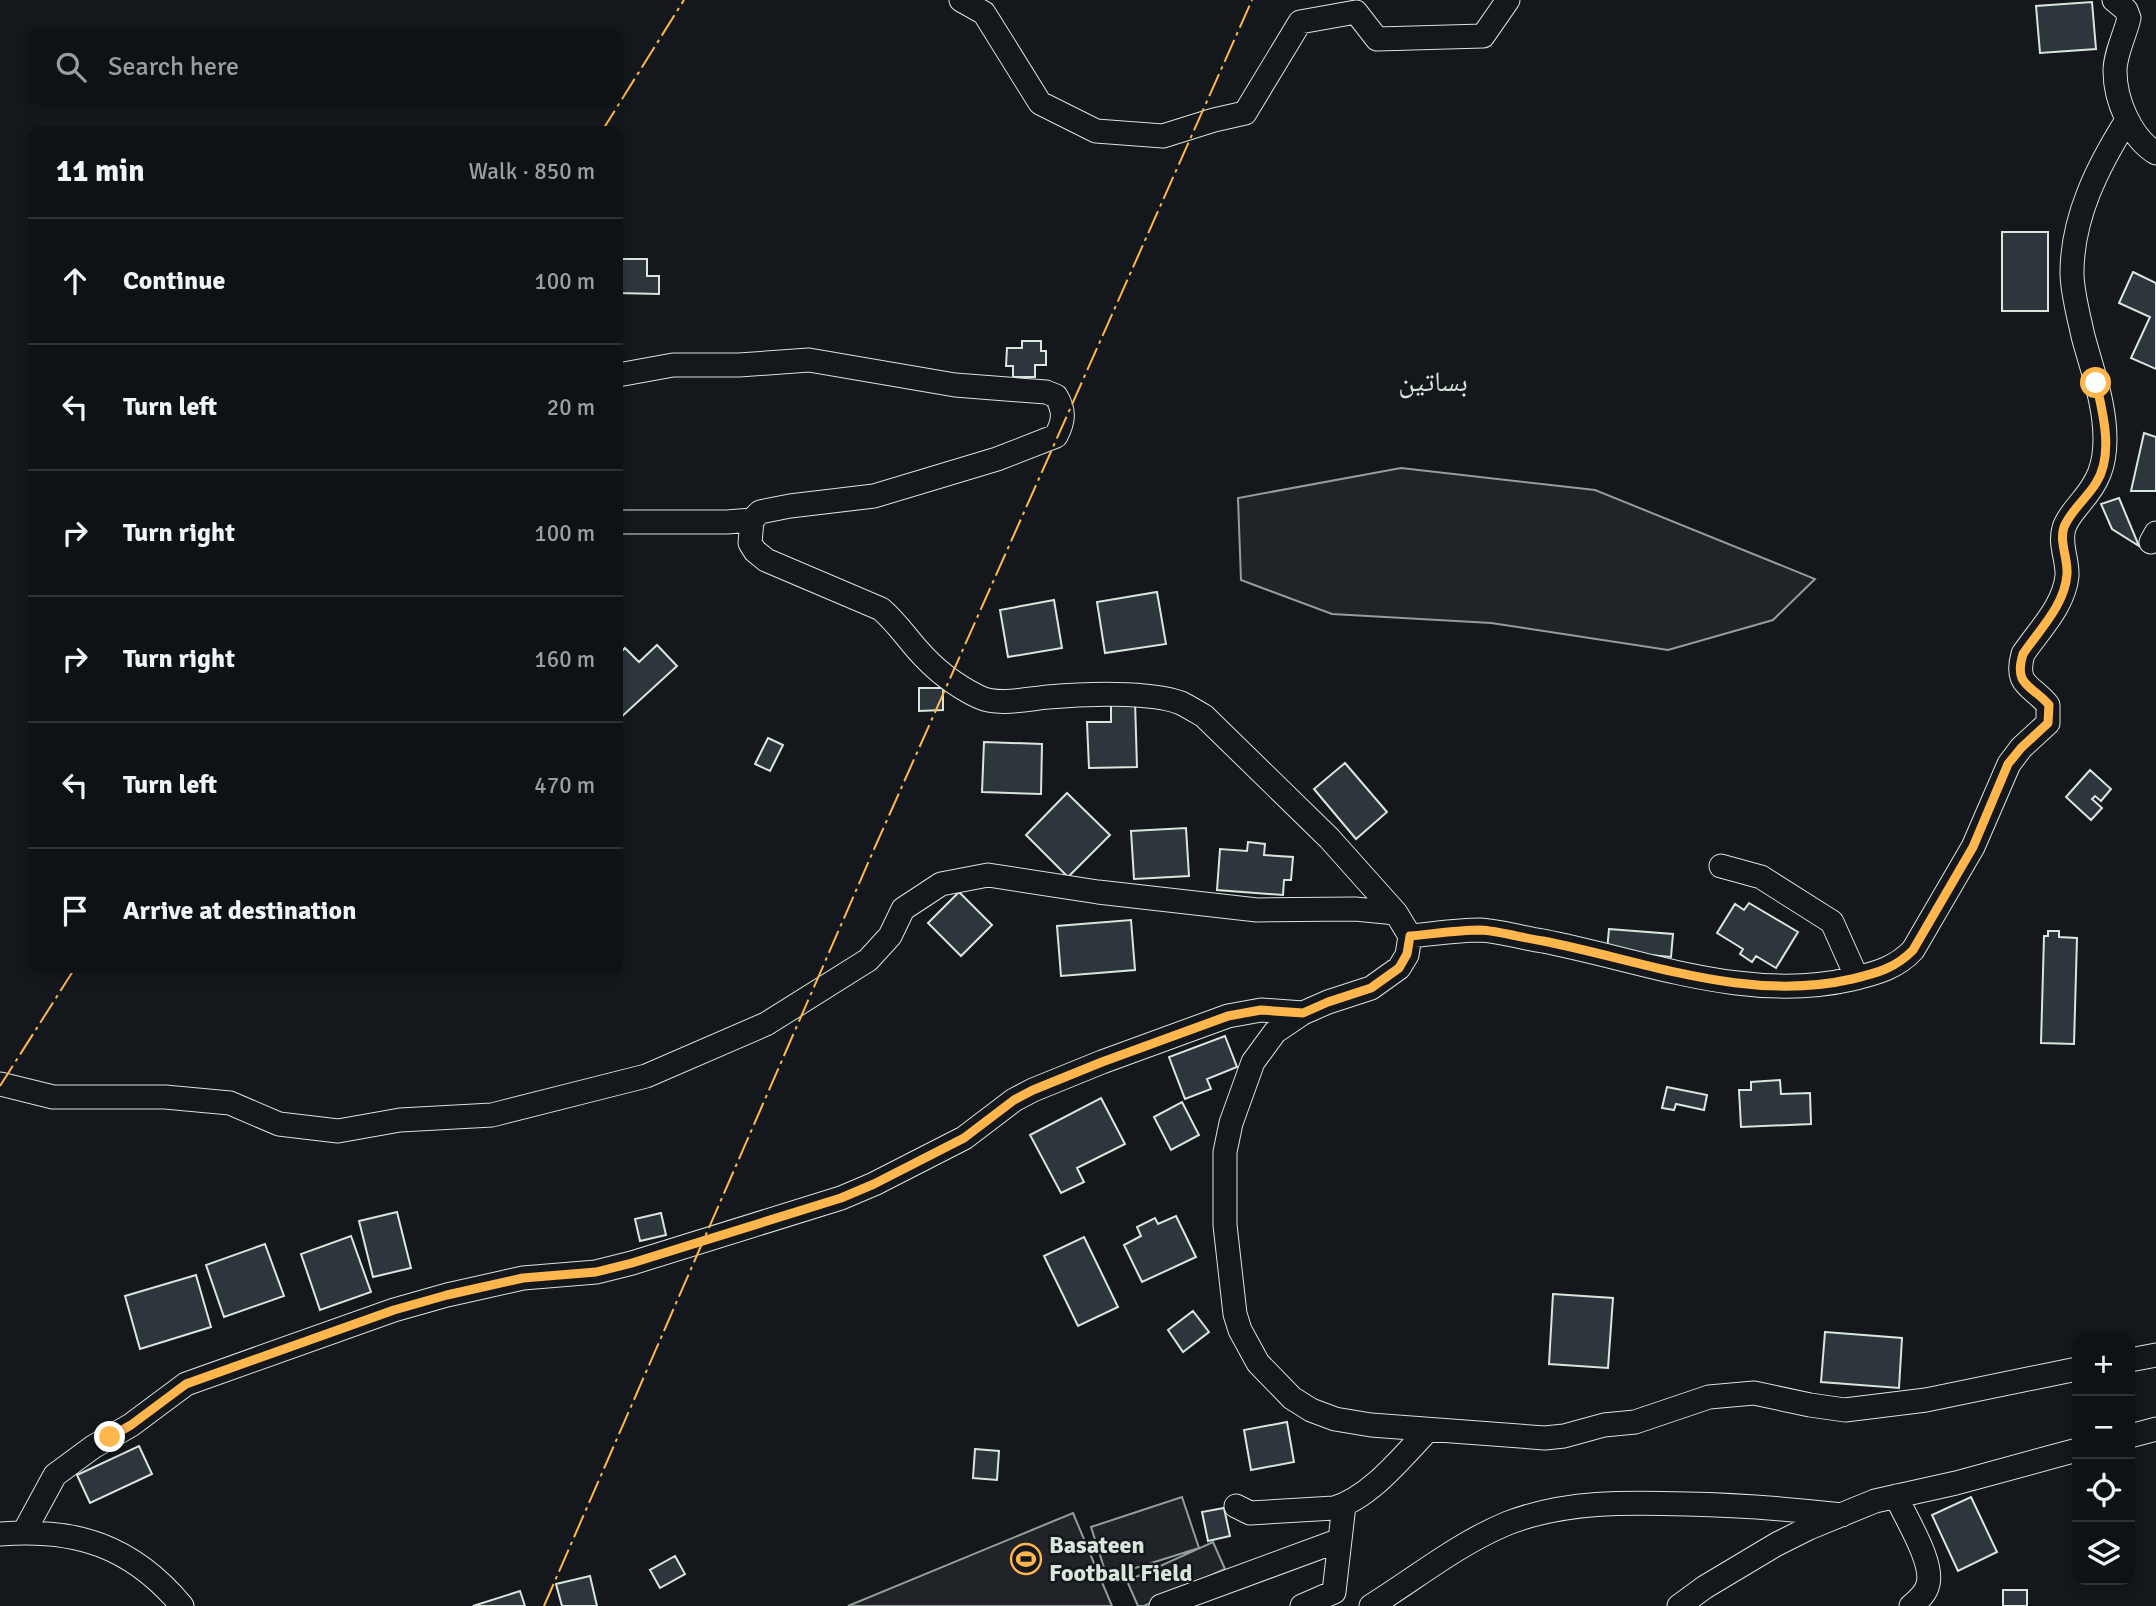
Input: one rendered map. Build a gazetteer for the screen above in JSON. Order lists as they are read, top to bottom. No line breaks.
{"districts":["بساتين"],"places":{"sports":["Basateen Football Field"]},"page":{"search":"Search here","heading":["11 min","Walk · 850 m"],"list":[["Continue","100 m"],["Turn left","20 m"],["Turn right","100 m"],["Turn right","160 m"],["Turn left","470 m"],"Arrive at destination"],"map_buttons":["+","−"]}}
